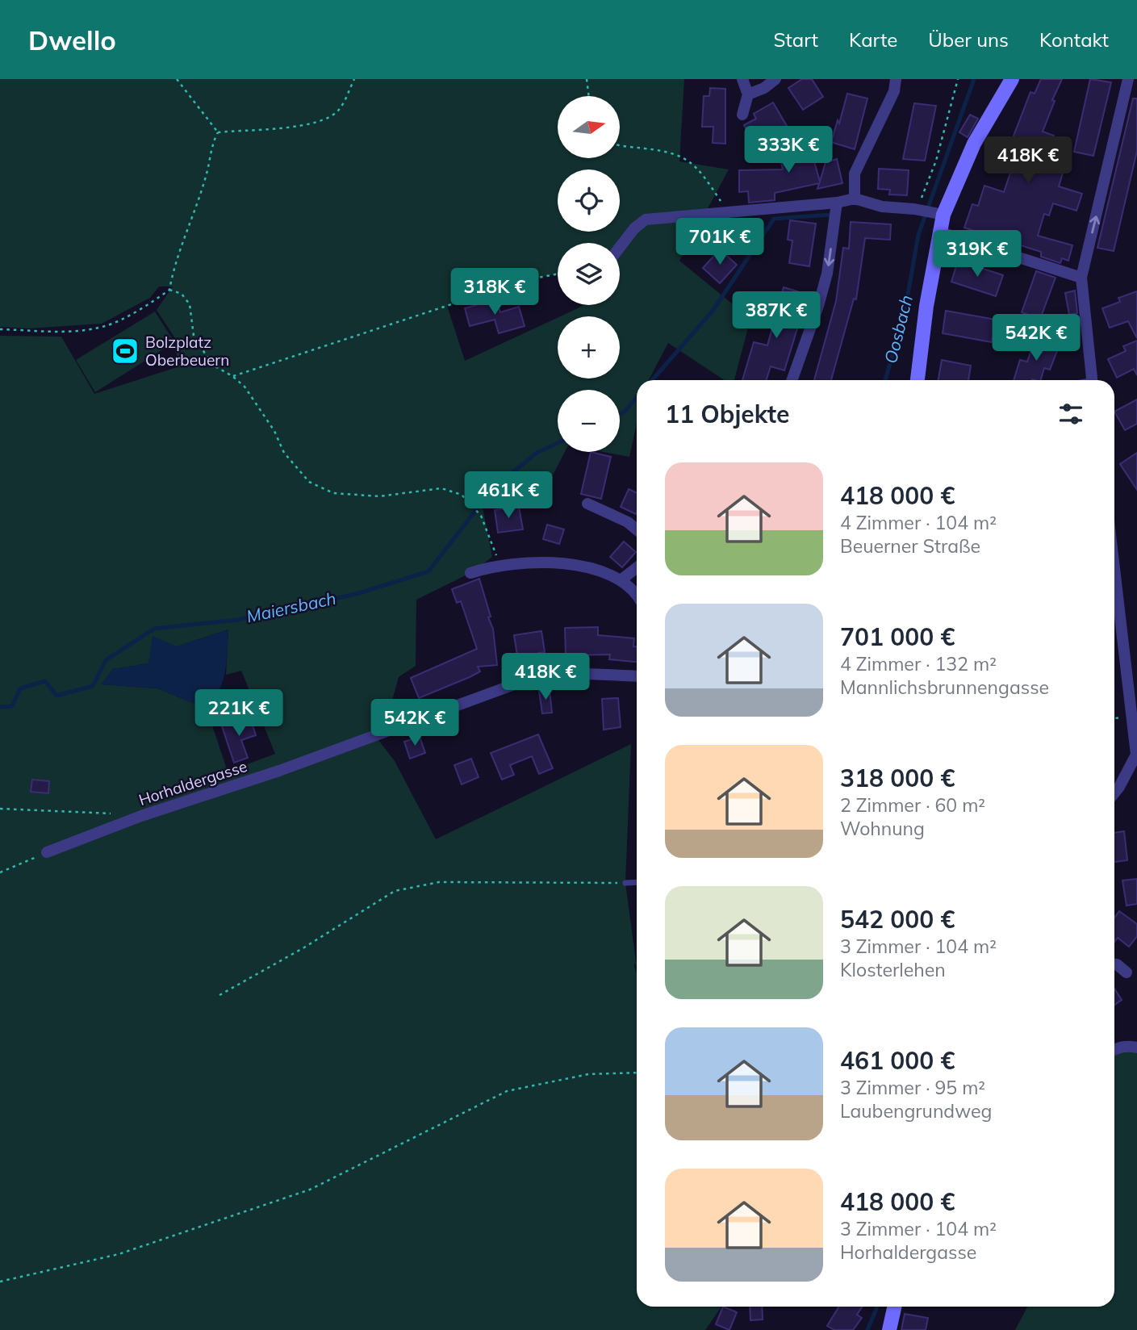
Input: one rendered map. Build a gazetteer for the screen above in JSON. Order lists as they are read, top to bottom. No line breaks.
{"streets":{"street":["Horhaldergasse"]},"water":["Oosbach","Maiersbach"],"places":{"sports":["Bolzplatz Oberbeuern"]},"north":"right","page":{"header":"Dwello","nav":["Start","Karte","Über uns","Kontakt"],"map_buttons":["+","−"],"price":["333K €","418K €","701K €","319K €","318K €","387K €","542K €","461K €","418K €","221K €","542K €"],"heading":"11 Objekte","list":[{"name":"418 000 €","note":"4 Zimmer · 104 m² · Beuerner Straße"},{"name":"701 000 €","note":"4 Zimmer · 132 m² · Mannlichsbrunnengasse"},{"name":"318 000 €","note":"2 Zimmer · 60 m² · Wohnung"},{"name":"542 000 €","note":"3 Zimmer · 104 m² · Klosterlehen"},{"name":"461 000 €","note":"3 Zimmer · 95 m² · Laubengrundweg"},{"name":"418 000 €","note":"3 Zimmer · 104 m² · Horhaldergasse"}]}}
